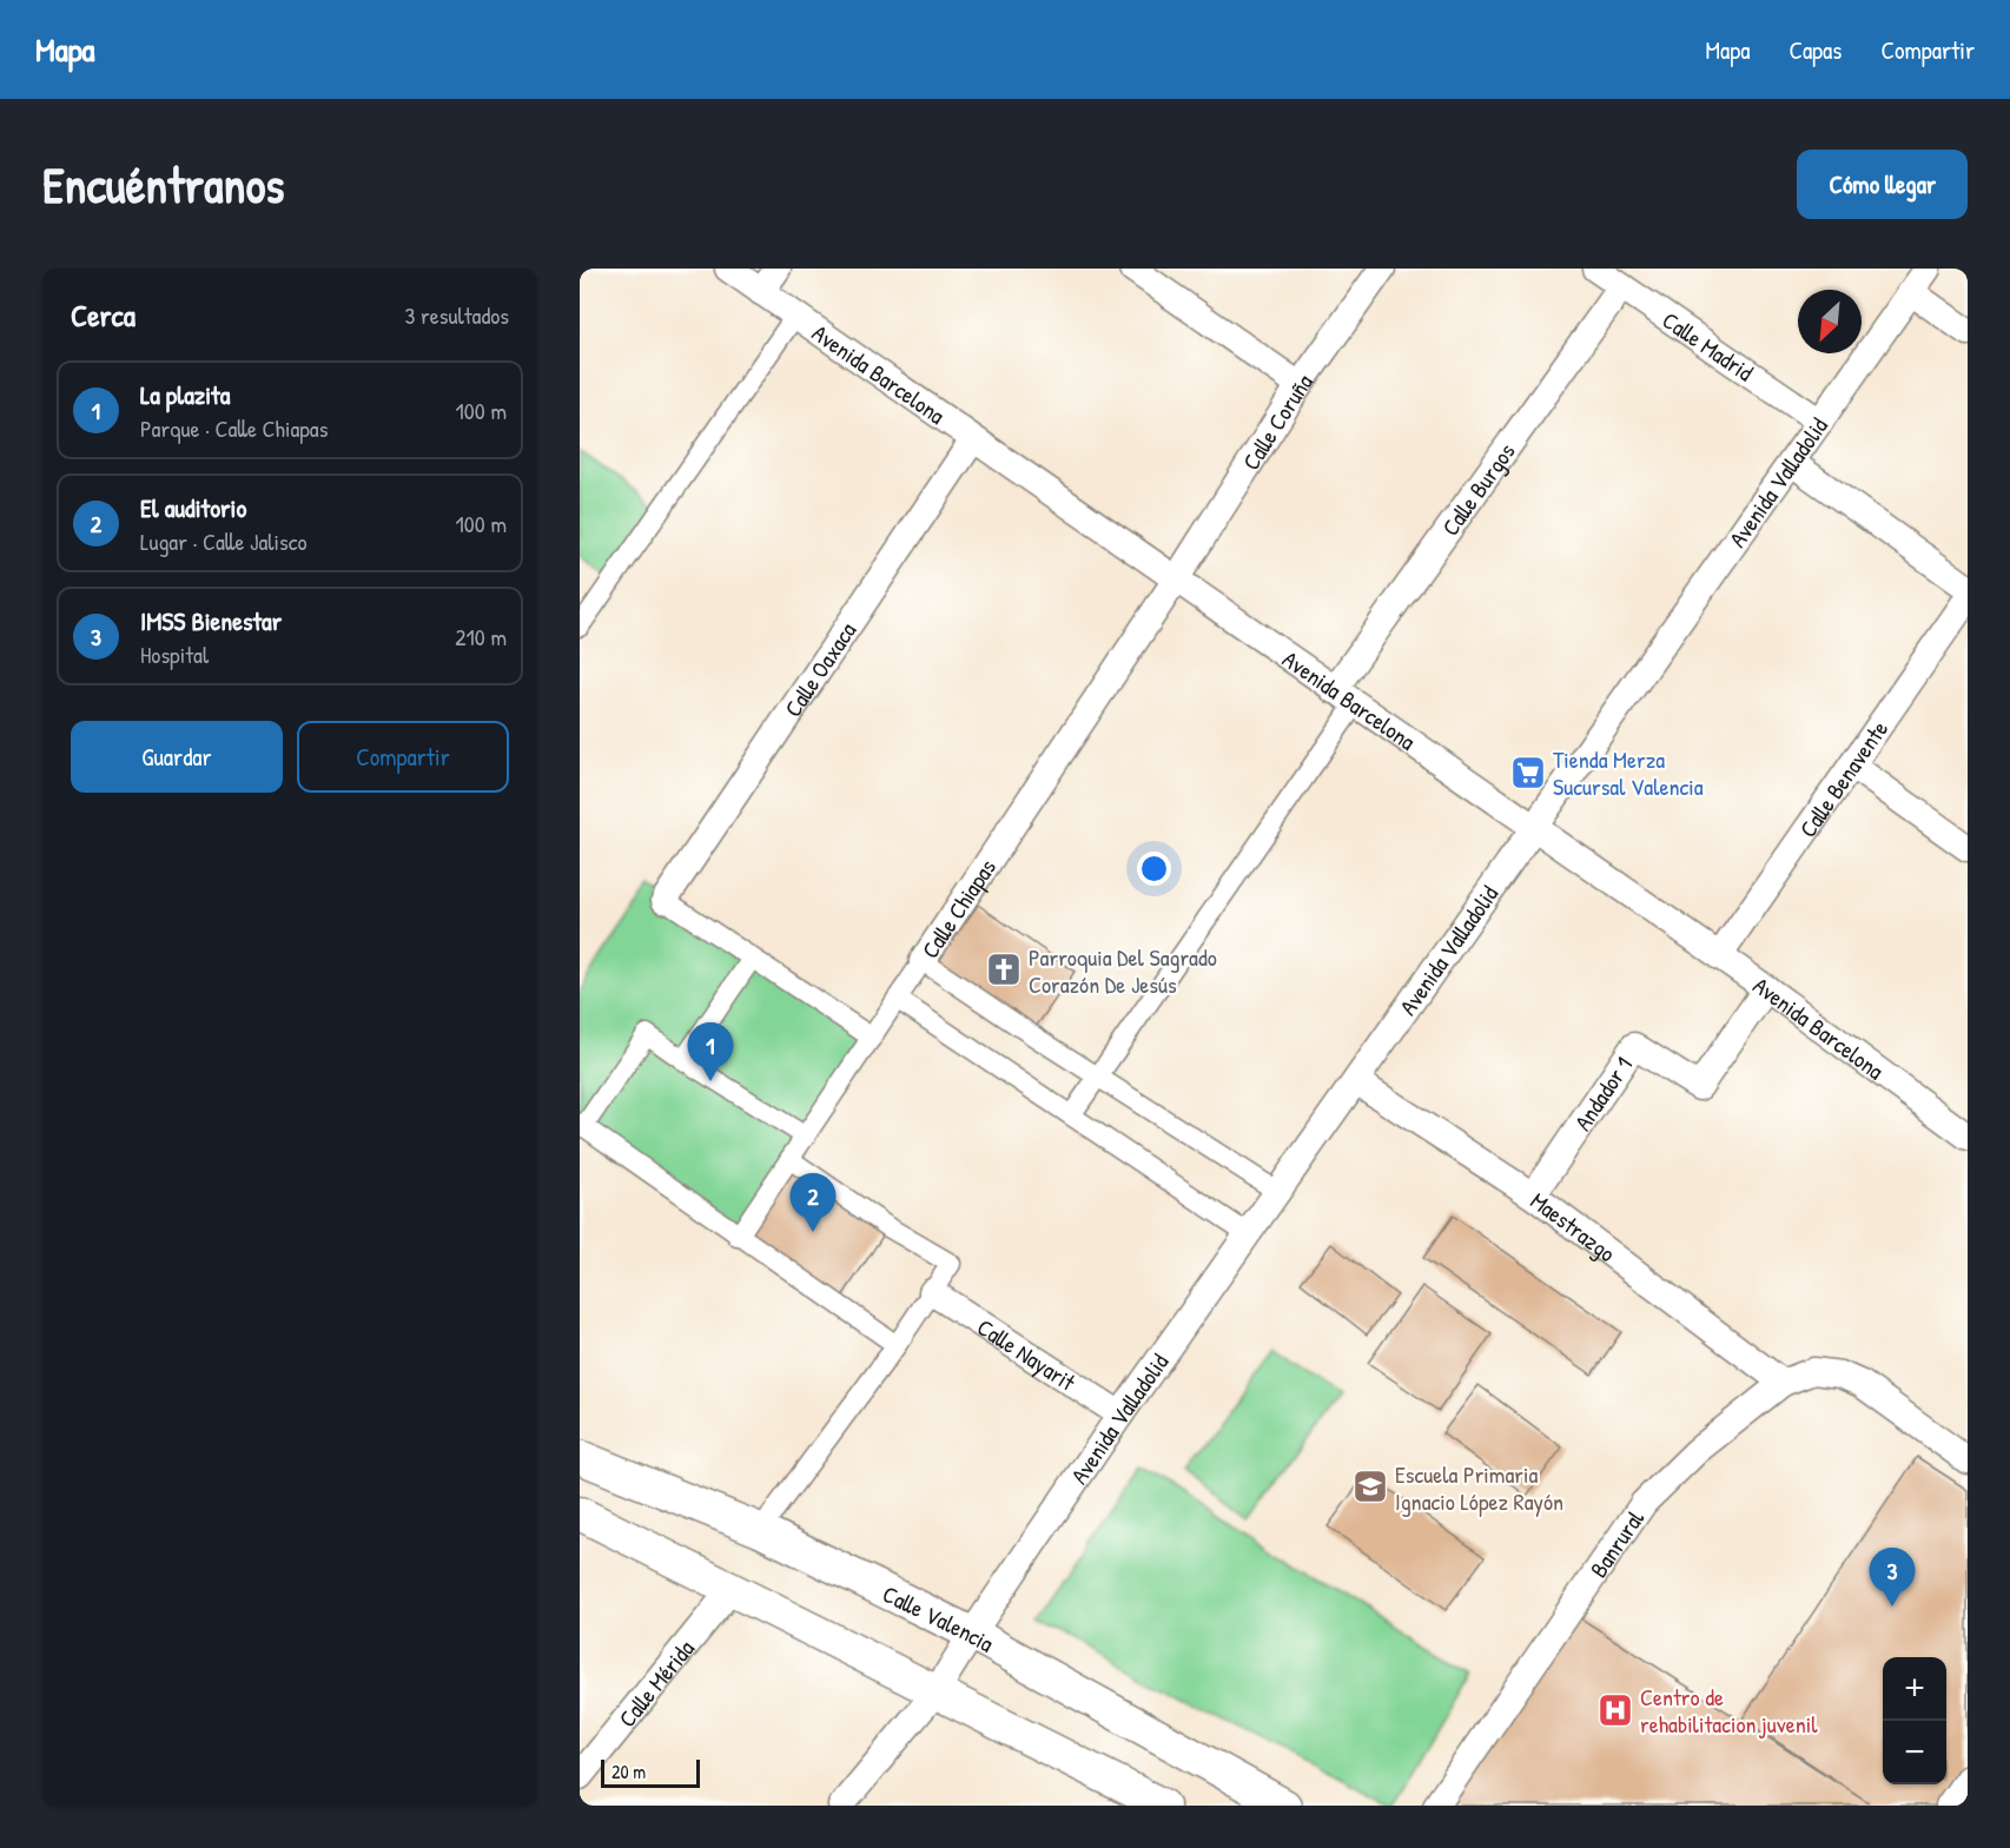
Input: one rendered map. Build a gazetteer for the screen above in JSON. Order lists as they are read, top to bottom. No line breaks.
{"streets":{"street":["Calle Madrid","Avenida Barcelona","Calle Coruña","Avenida Valladolid","Calle Burgos","Calle Oaxaca","Calle Benavente","Calle Chiapas","Andador 1","Maestrazgo","Calle Nayarit","Banrural","Calle Valencia","Calle Mérida"]},"crossings":[["Calle Madrid","Avenida Valladolid"],["Calle Madrid","Calle Burgos"],["Avenida Barcelona","Calle Coruña"],["Avenida Barcelona","Avenida Valladolid"],["Avenida Barcelona","Calle Burgos"],["Avenida Barcelona","Calle Oaxaca"],["Avenida Barcelona","Calle Benavente"],["Avenida Barcelona","Calle Chiapas"],["Avenida Barcelona","Andador 1"],["Calle Coruña","Calle Chiapas"],["Avenida Valladolid","Maestrazgo"],["Avenida Valladolid","Calle Nayarit"],["Avenida Valladolid","Calle Valencia"],["Andador 1","Maestrazgo"],["Maestrazgo","Banrural"]],"places":{"supermarket":["Tienda Merza Sucursal Valencia"],"church":["Parroquia Del Sagrado Corazón De Jesús"],"school or university":["Escuela Primaria Ignacio López Rayón"],"hospital":["Centro de rehabilitacion juvenil"]},"scale_bar":"20 m","north":"bottom left","page":{"header":"Mapa","nav":["Mapa","Capas","Compartir"],"buttons":["Cómo llegar",["Guardar","Compartir"]],"title":"Encuéntranos","heading":["Cerca","3 resultados"],"list":[{"mark":"1","name":"La plazita","note":"Parque · Calle Chiapas","value":"100 m"},{"mark":"2","name":"El auditorio","note":"Lugar · Calle Jalisco","value":"100 m"},{"mark":"3","name":"IMSS Bienestar","note":"Hospital","value":"210 m"}],"pins":["1","2","3"],"map_buttons":["+","−"],"scale":"20 m"}}
